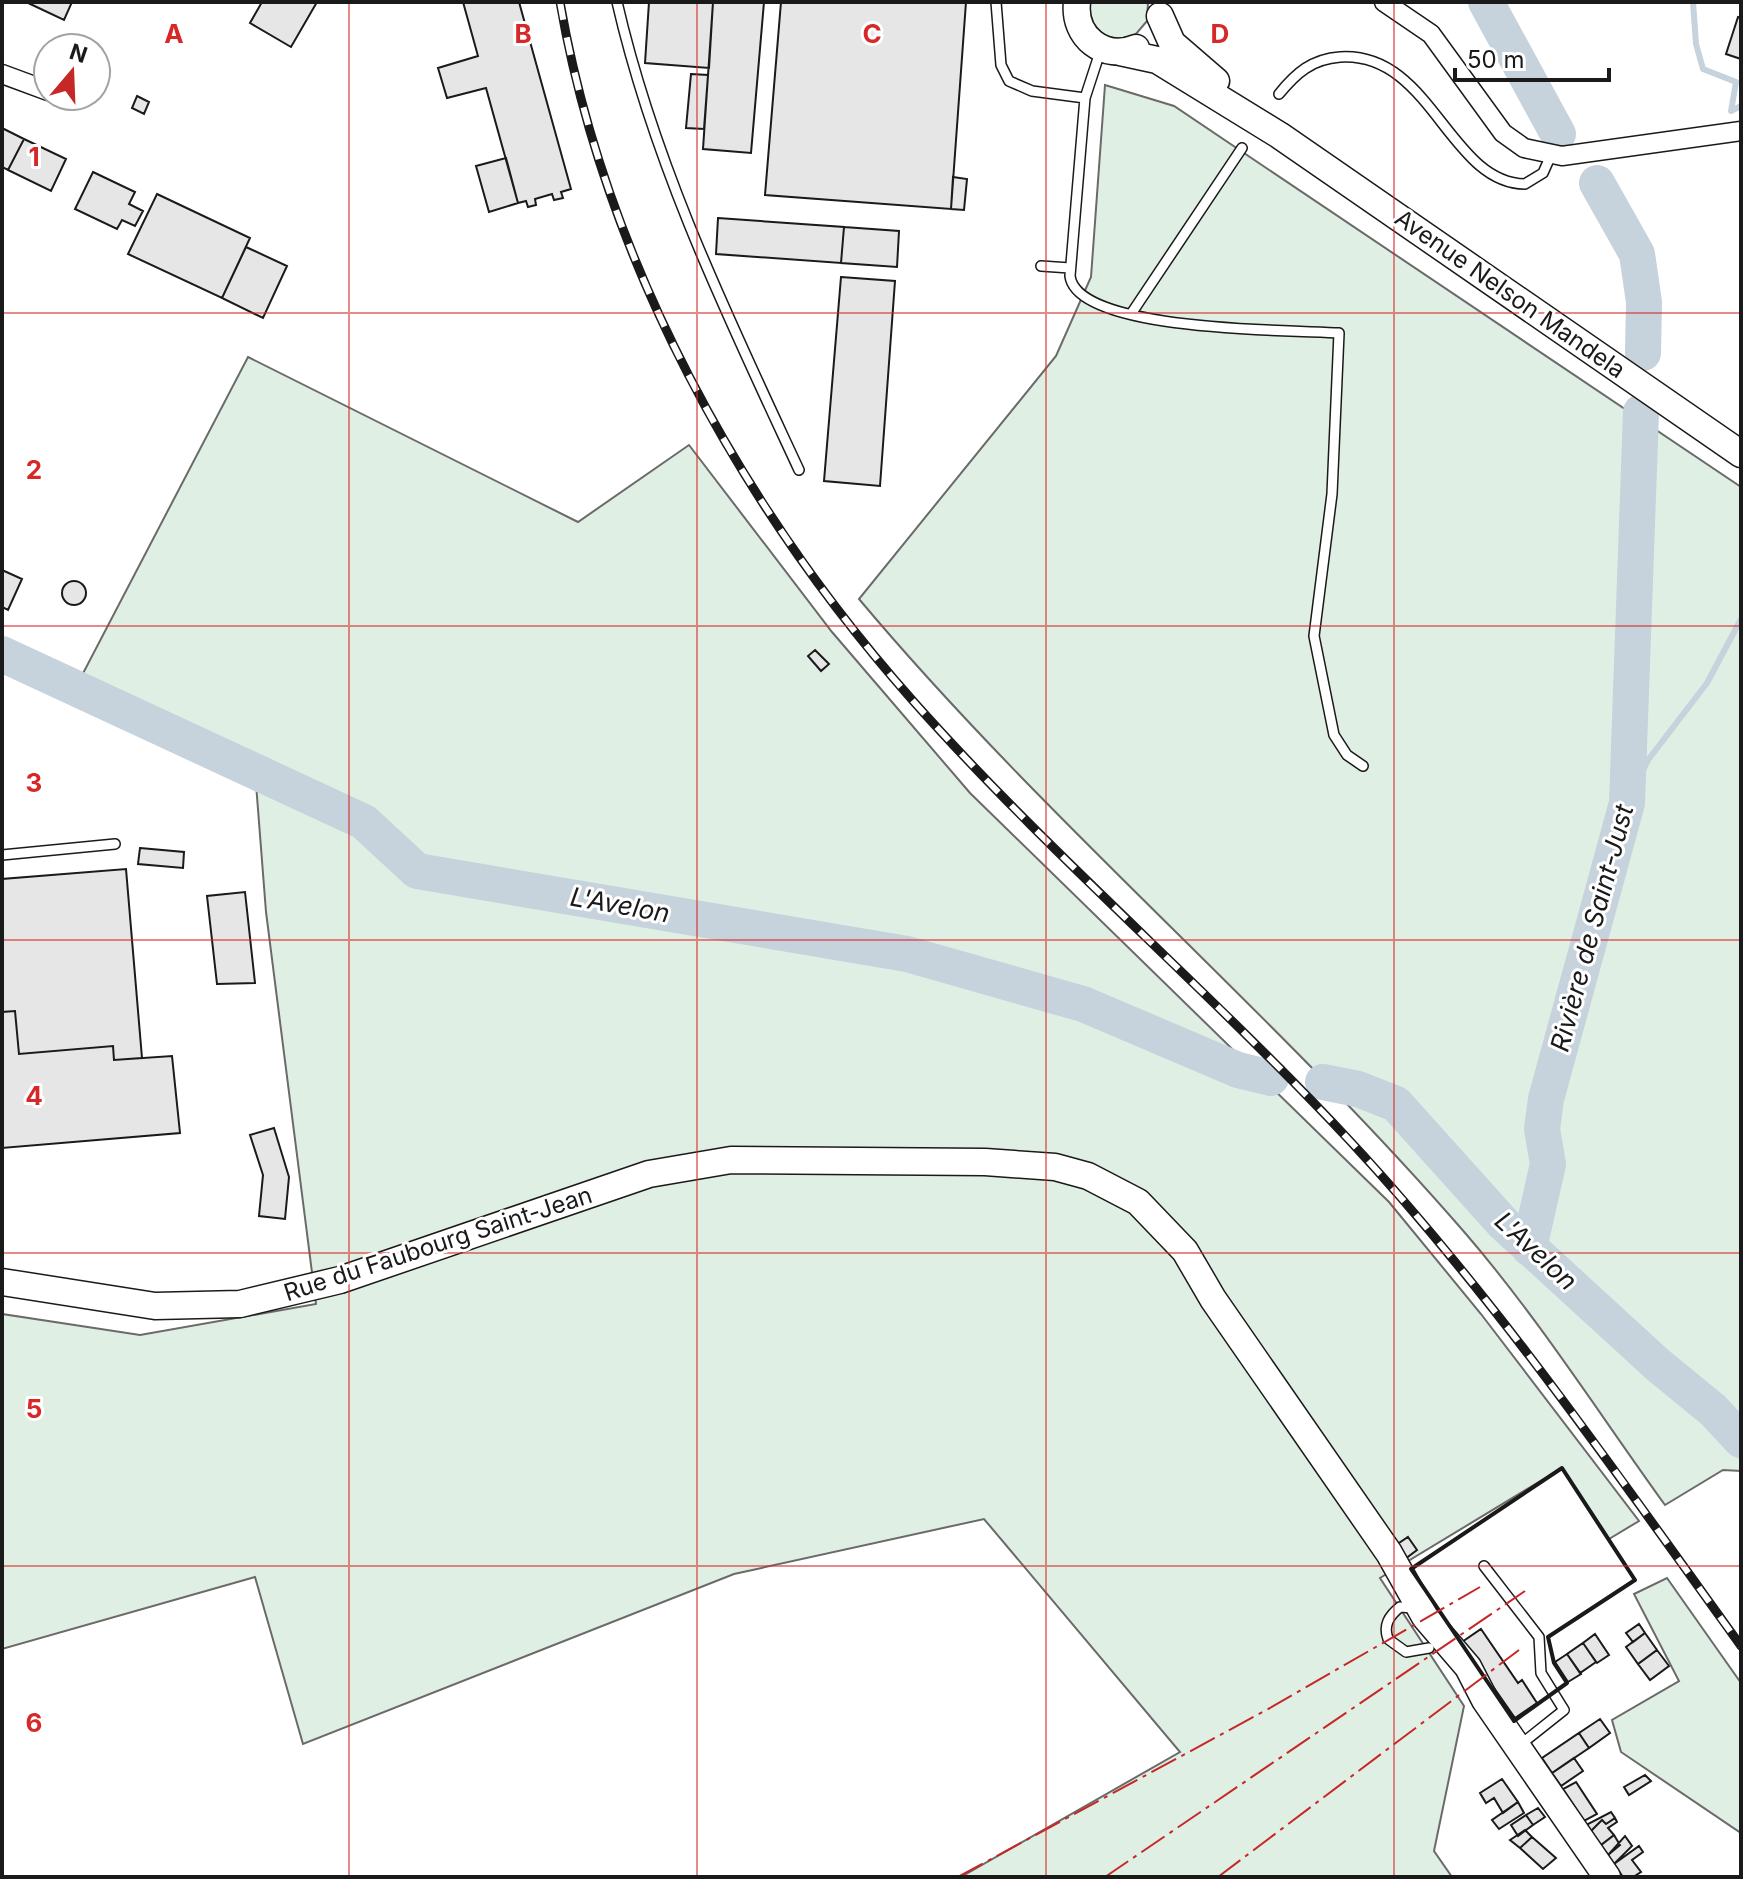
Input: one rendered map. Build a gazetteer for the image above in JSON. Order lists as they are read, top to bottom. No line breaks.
{"streets":{"main road":["Avenue Nelson Mandela","Rue du Faubourg Saint-Jean"]},"water":["L'Avelon","Rivière de Saint-Just"],"scale_bar":"50 m","north":"top","grid":{"columns":["A","B","C","D"],"rows":["1","2","3","4","5","6"]}}
